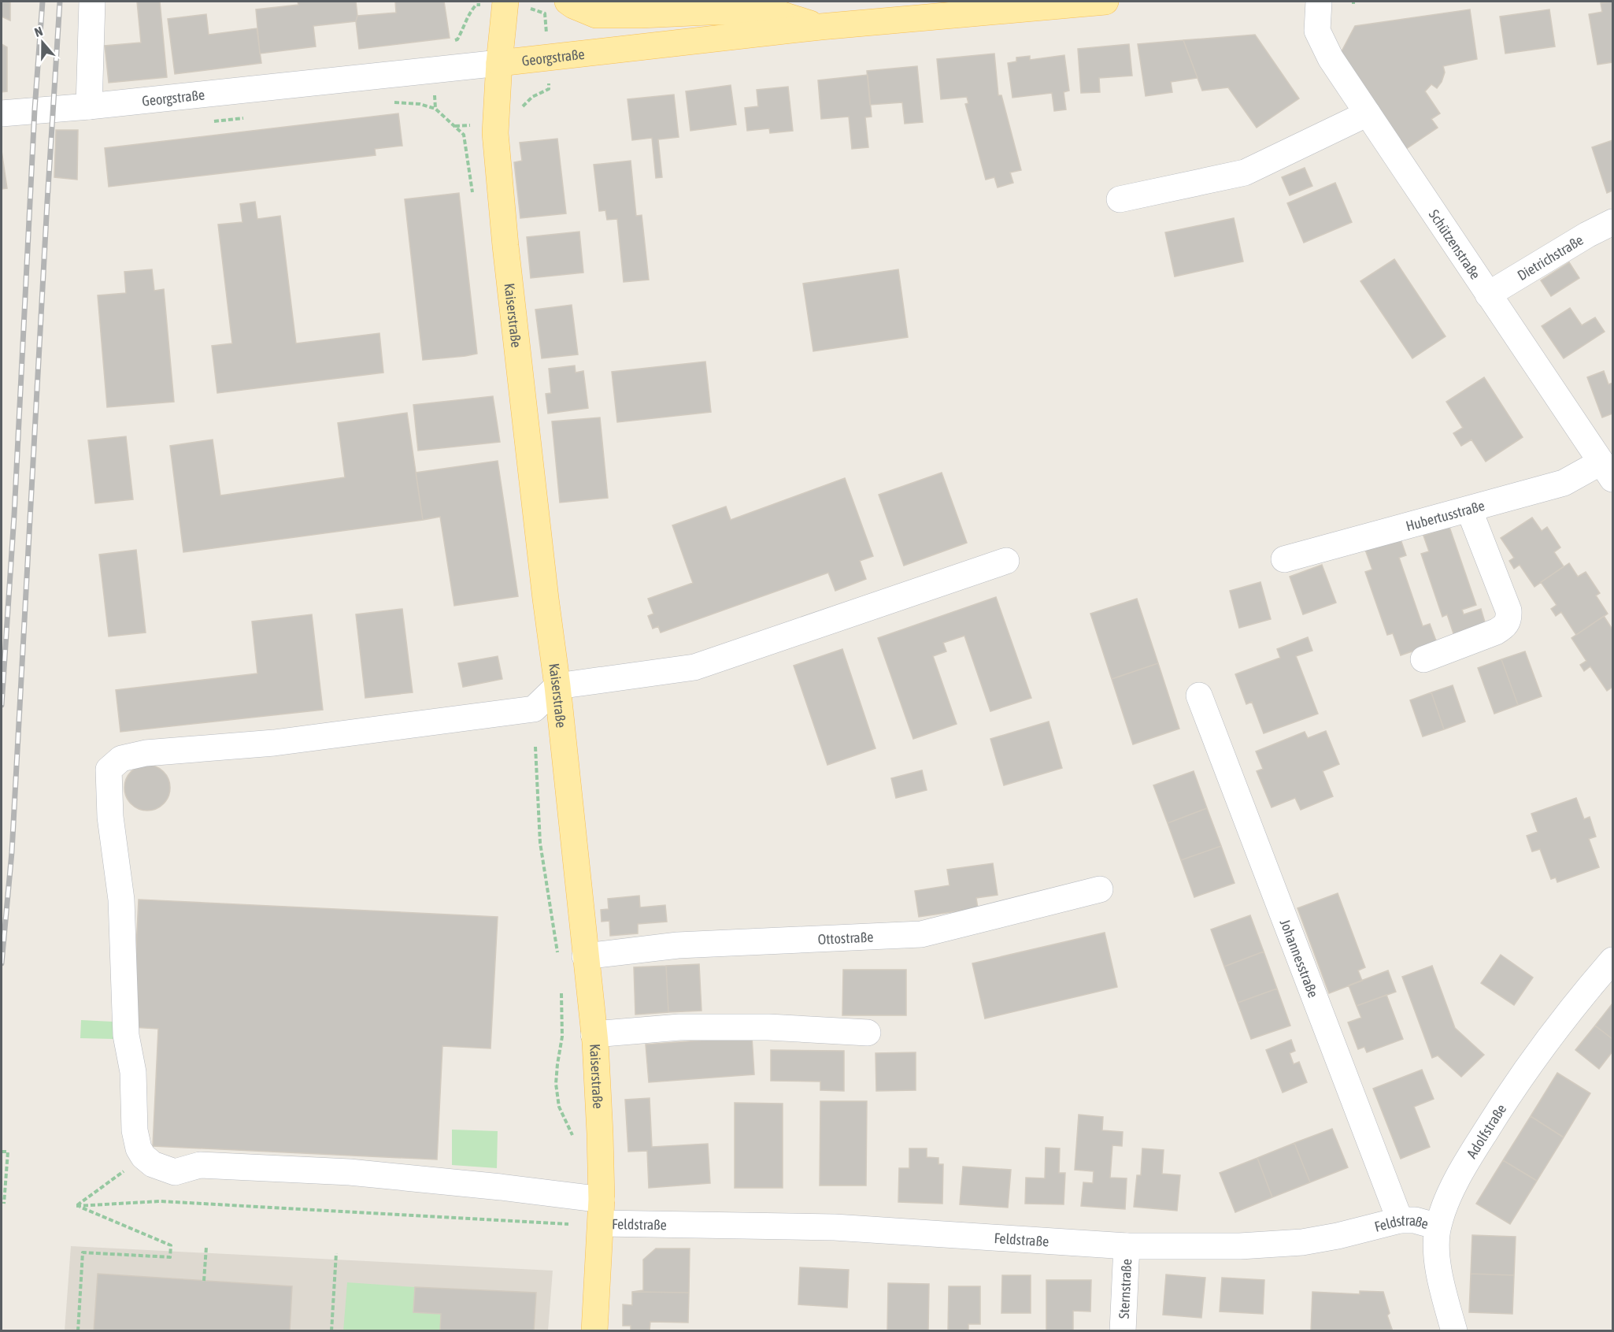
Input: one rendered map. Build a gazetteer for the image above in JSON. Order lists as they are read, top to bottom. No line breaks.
{"streets":{"main road":["Georgstraße","Kaiserstraße"],"street":["Schützenstraße","Dietrichstraße","Hubertusstraße","Ottostraße","Johannesstraße","Adolfstraße","Feldstraße","Sternstraße"]},"crossings":[["Georgstraße","Kaiserstraße"],["Schützenstraße","Dietrichstraße"],["Schützenstraße","Hubertusstraße"],["Kaiserstraße","Ottostraße"],["Kaiserstraße","Feldstraße"],["Johannesstraße","Feldstraße"],["Adolfstraße","Feldstraße"],["Feldstraße","Sternstraße"]],"north":"top"}
